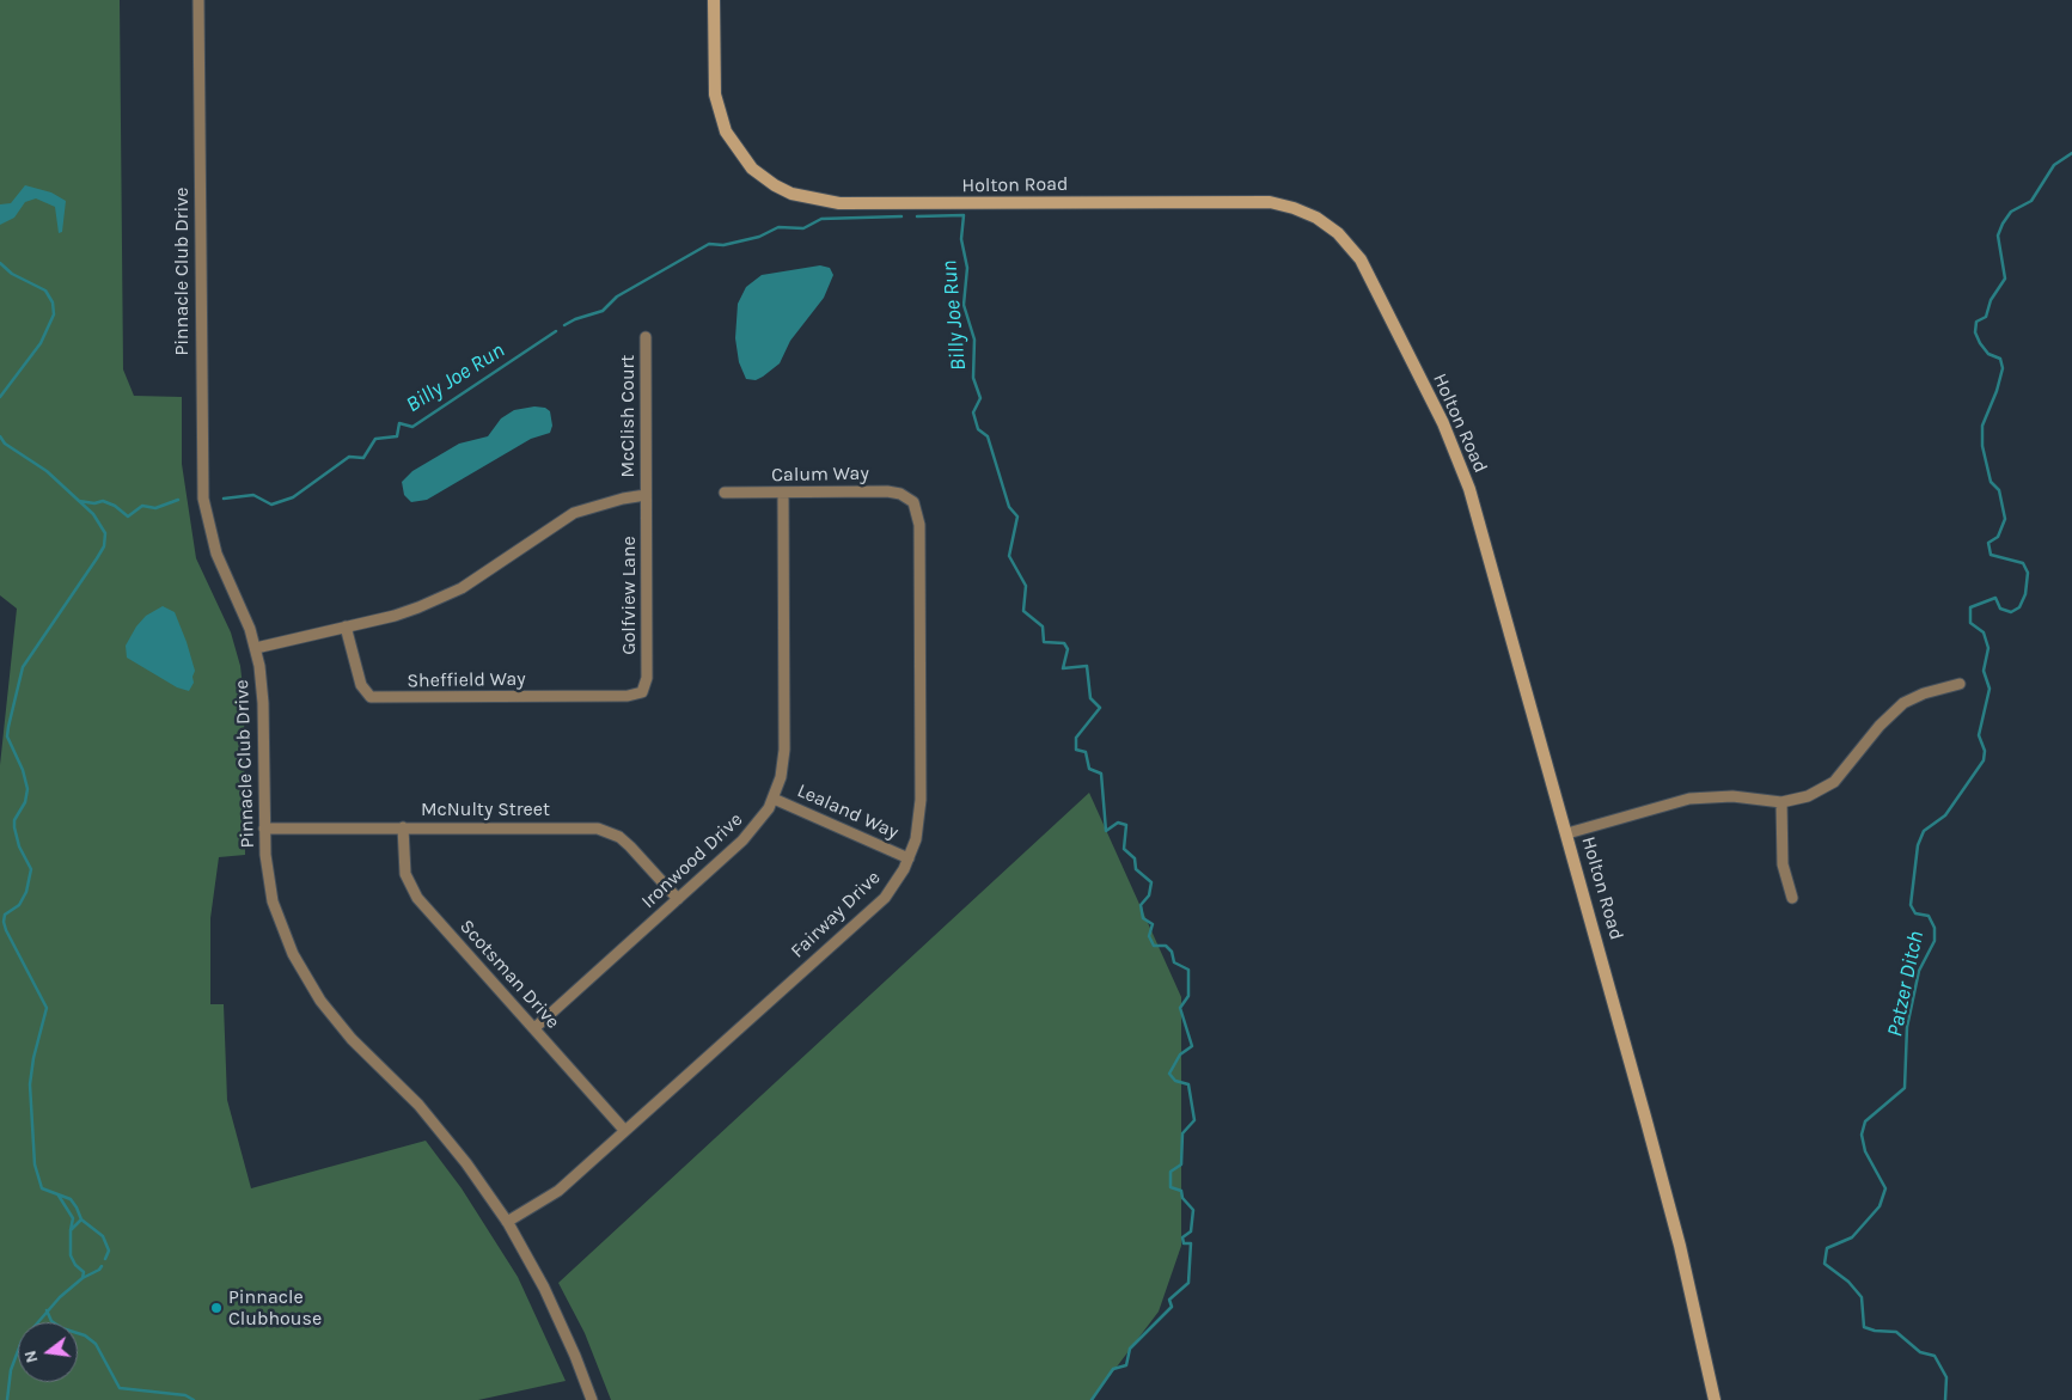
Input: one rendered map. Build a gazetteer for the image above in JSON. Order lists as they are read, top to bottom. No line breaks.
{"streets":{"street":["Holton Road","Pinnacle Club Drive","McClish Court","Calum Way","Golfview Lane","Sheffield Way","McNulty Street","Lealand Way","Ironwood Drive","Fairway Drive","Scotsman Drive"]},"crossings":[["Pinnacle Club Drive","McNulty Street"],["Pinnacle Club Drive","Fairway Drive"],["McClish Court","Golfview Lane"],["Calum Way","Ironwood Drive"],["Calum Way","Fairway Drive"],["Golfview Lane","Sheffield Way"],["McNulty Street","Ironwood Drive"],["McNulty Street","Scotsman Drive"],["Lealand Way","Ironwood Drive"],["Lealand Way","Fairway Drive"],["Ironwood Drive","Scotsman Drive"],["Fairway Drive","Scotsman Drive"]],"water":["Billy Joe Run","Patzer Ditch"],"places":["Pinnacle Clubhouse"],"north":"left"}
